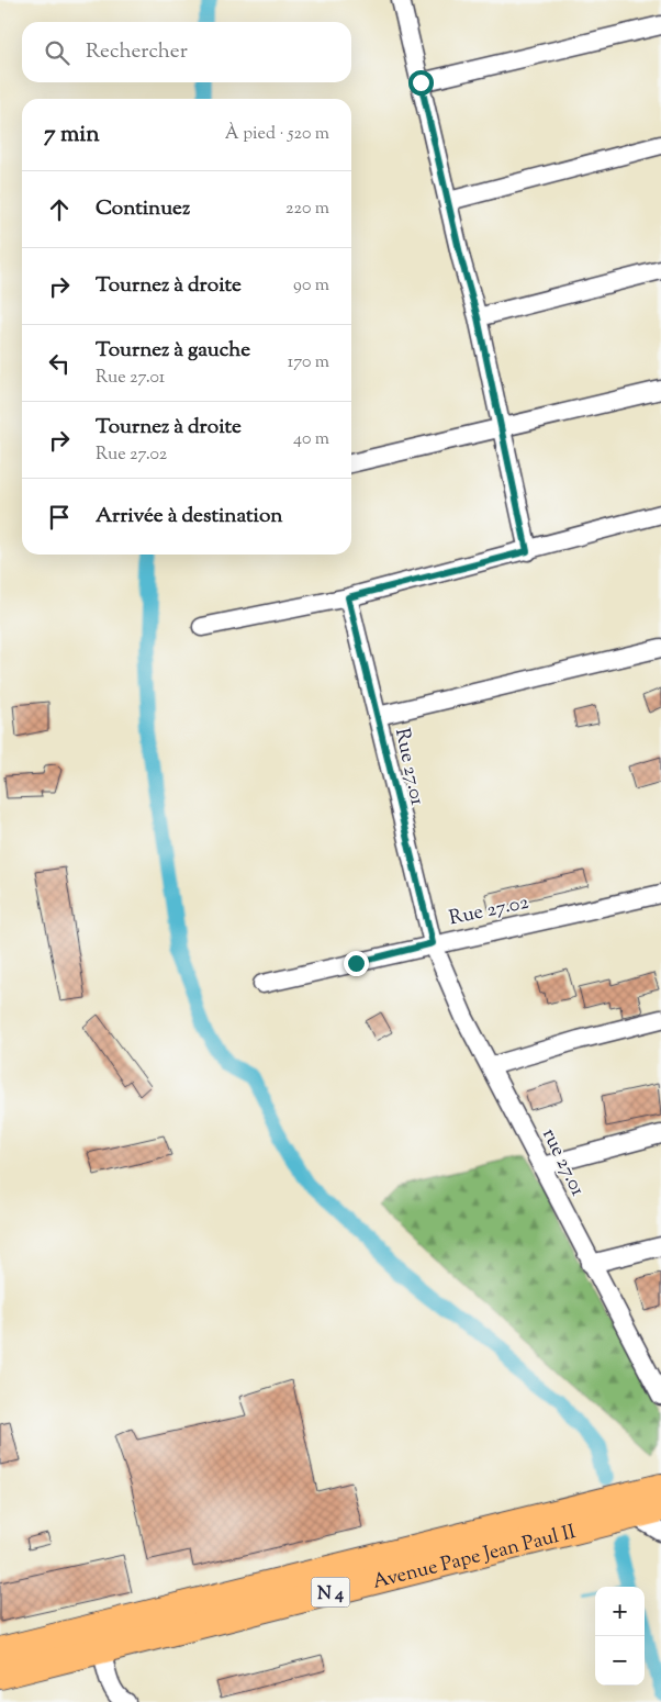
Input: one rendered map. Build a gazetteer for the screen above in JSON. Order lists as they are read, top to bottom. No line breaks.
{"streets":{"highway":["Avenue Pape Jean Paul II","N 4"],"street":["Rue 27.01","Rue 27.02","rue 27.01"]},"crossings":[["Rue 27.01","Rue 27.02"],["Rue 27.01","rue 27.01"],["Rue 27.02","rue 27.01"]],"page":{"search":"Rechercher","heading":["7 min","À pied · 520 m"],"list":[["Continuez","220 m"],["Tournez à droite","90 m"],["Tournez à gauche","Rue 27.01","170 m"],["Tournez à droite","Rue 27.02","40 m"],"Arrivée à destination"],"map_buttons":["+","−"]}}
